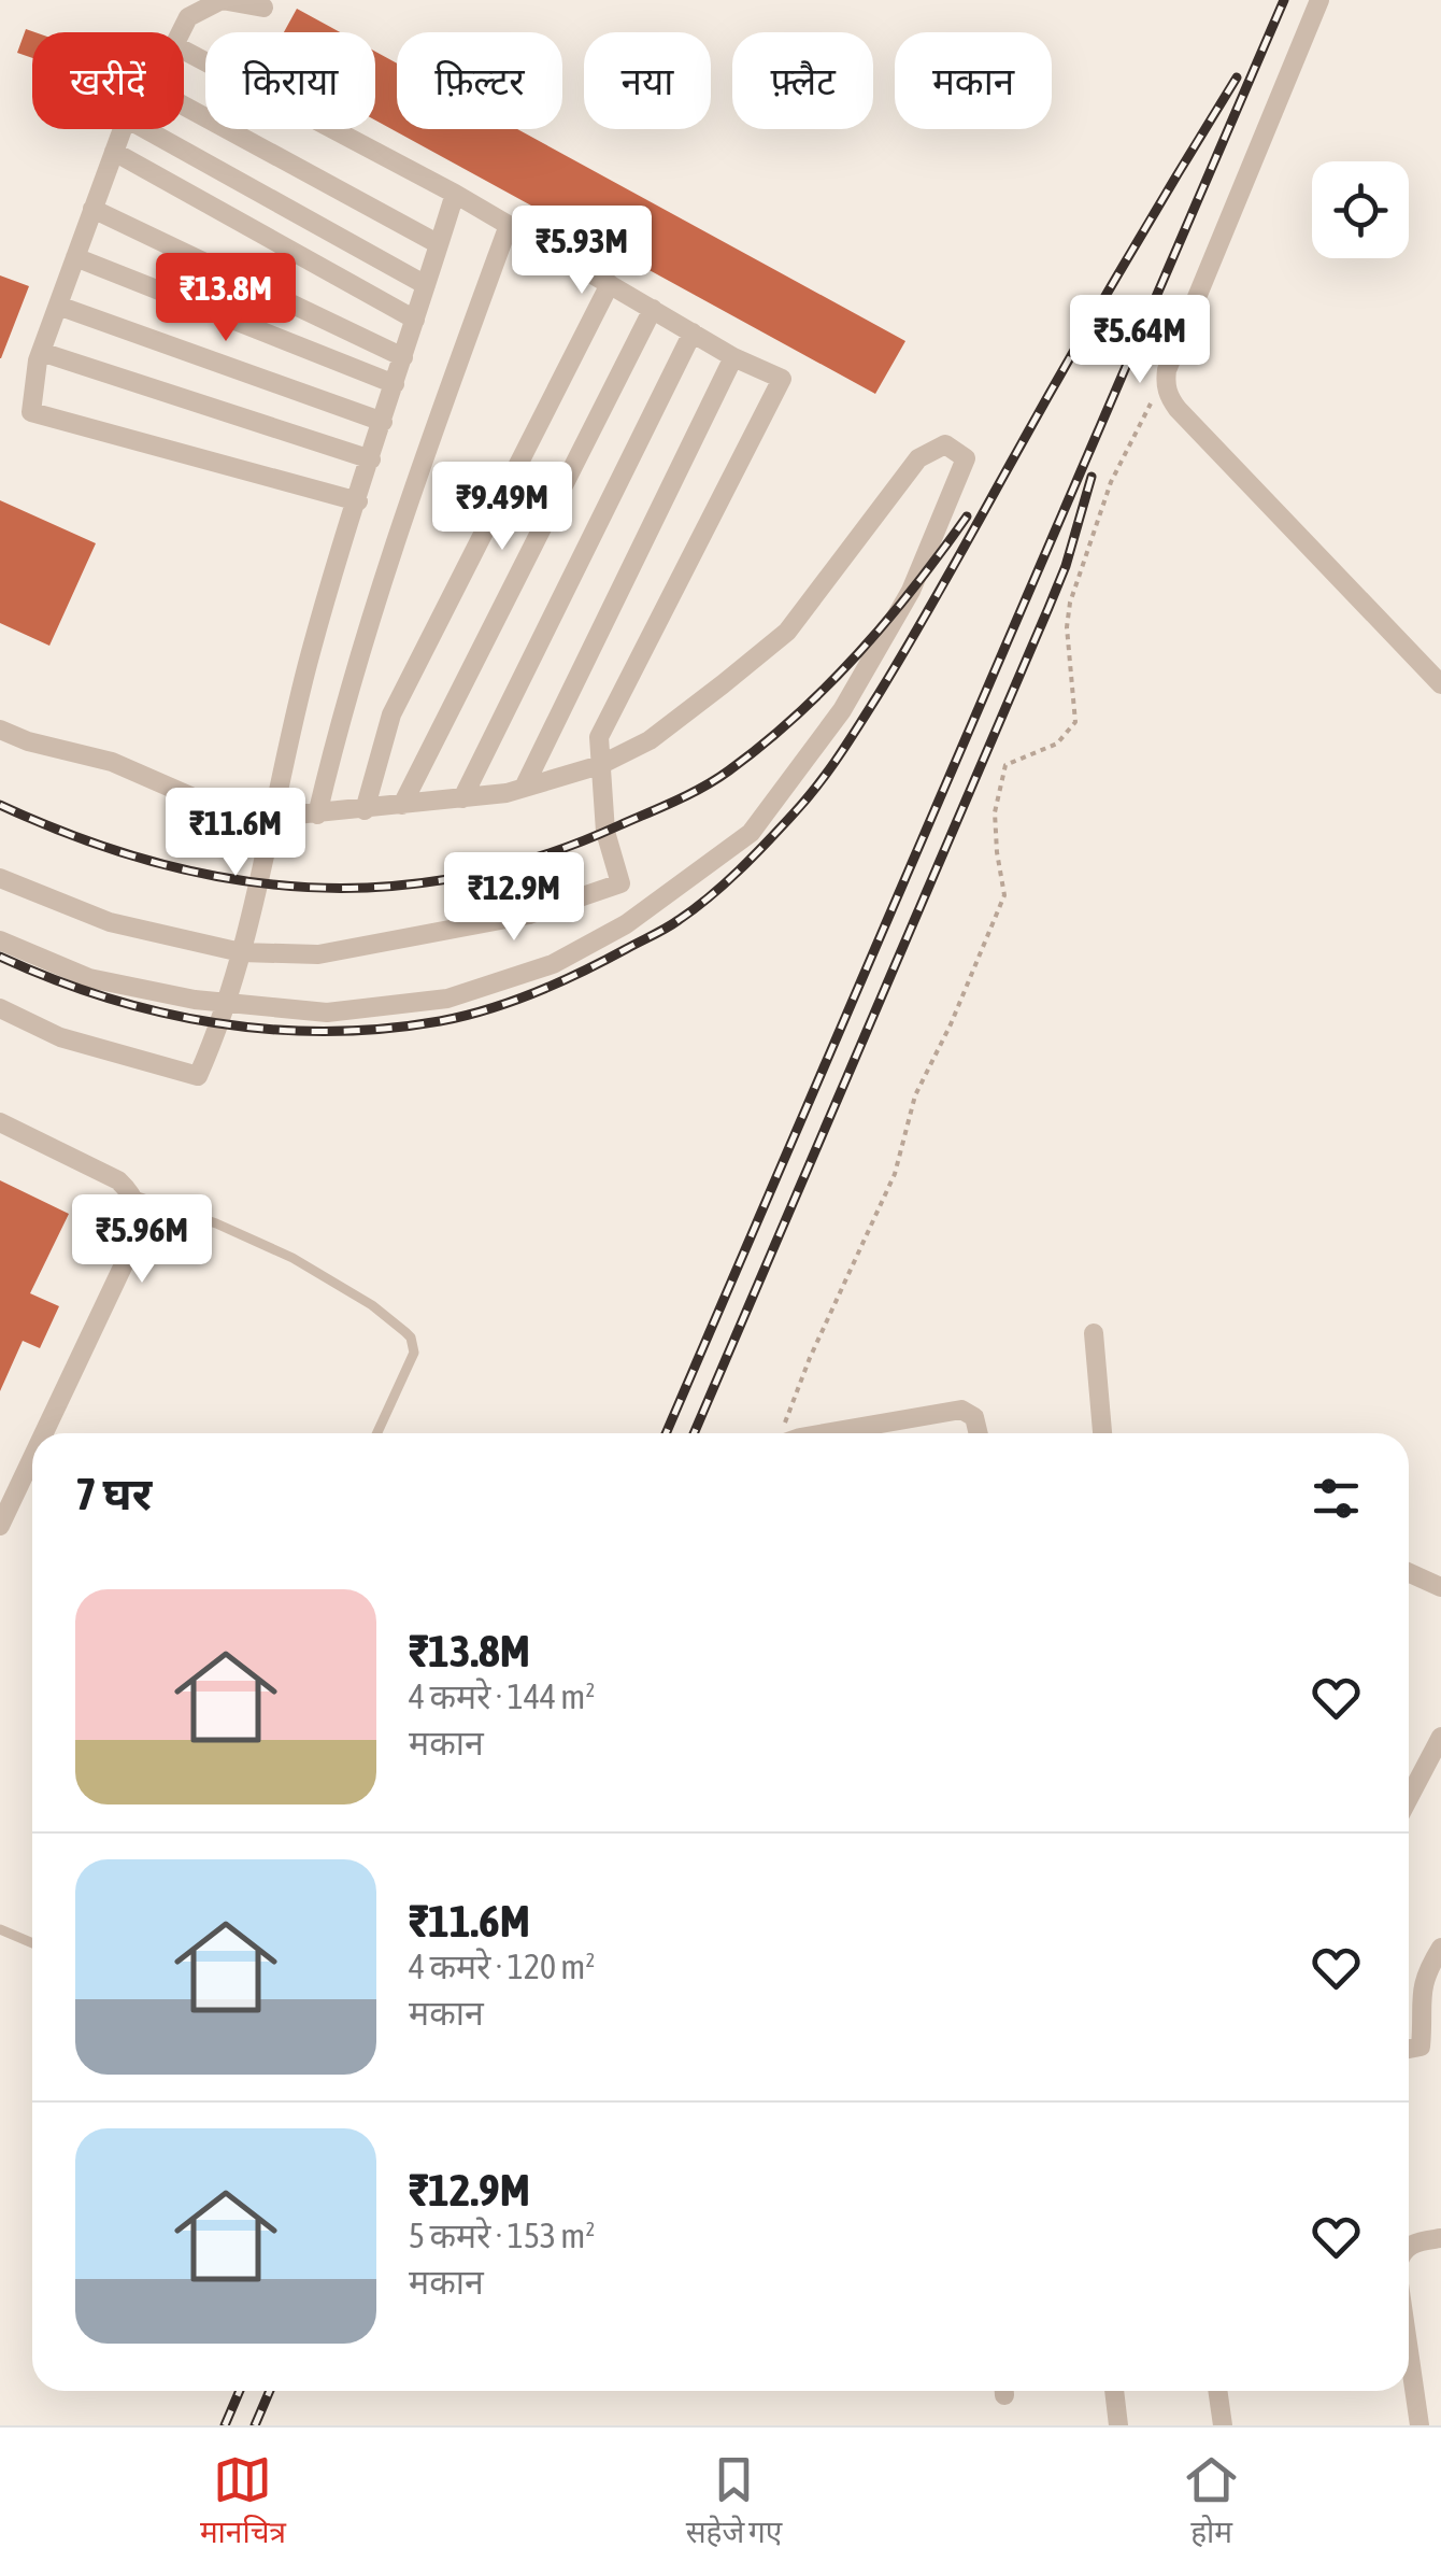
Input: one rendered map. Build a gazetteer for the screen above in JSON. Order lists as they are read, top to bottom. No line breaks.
{"page":{"chip":["खरीदें","किराया","फ़िल्टर","नया","फ़्लैट","मकान"],"price":["₹5.93M","₹13.8M","₹5.64M","₹9.49M","₹11.6M","₹12.9M","₹5.96M"],"heading":"7 घर","list":[{"name":"₹13.8M","note":"4 कमरे · 144 m² · मकान"},{"name":"₹11.6M","note":"4 कमरे · 120 m² · मकान"},{"name":"₹12.9M","note":"5 कमरे · 153 m² · मकान"}],"tabs":["मानचित्र","सहेजे गए","होम"]}}
